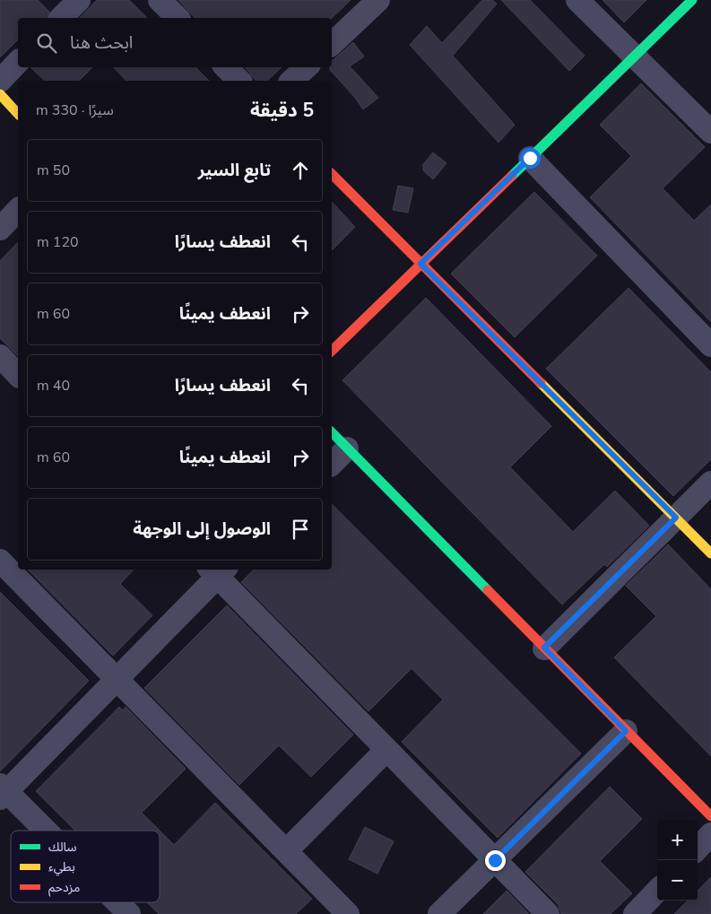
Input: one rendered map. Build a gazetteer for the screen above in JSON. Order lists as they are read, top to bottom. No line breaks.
{"legend":["سالك","بطيء","مزدحم"],"page":{"search":"ابحث هنا","heading":["5 دقيقة","سيرًا · 330 m"],"list":[["تابع السير","50 m"],["انعطف يسارًا","120 m"],["انعطف يمينًا","60 m"],["انعطف يسارًا","40 m"],["انعطف يمينًا","60 m"],"الوصول إلى الوجهة"],"map_buttons":["+","−"]}}
